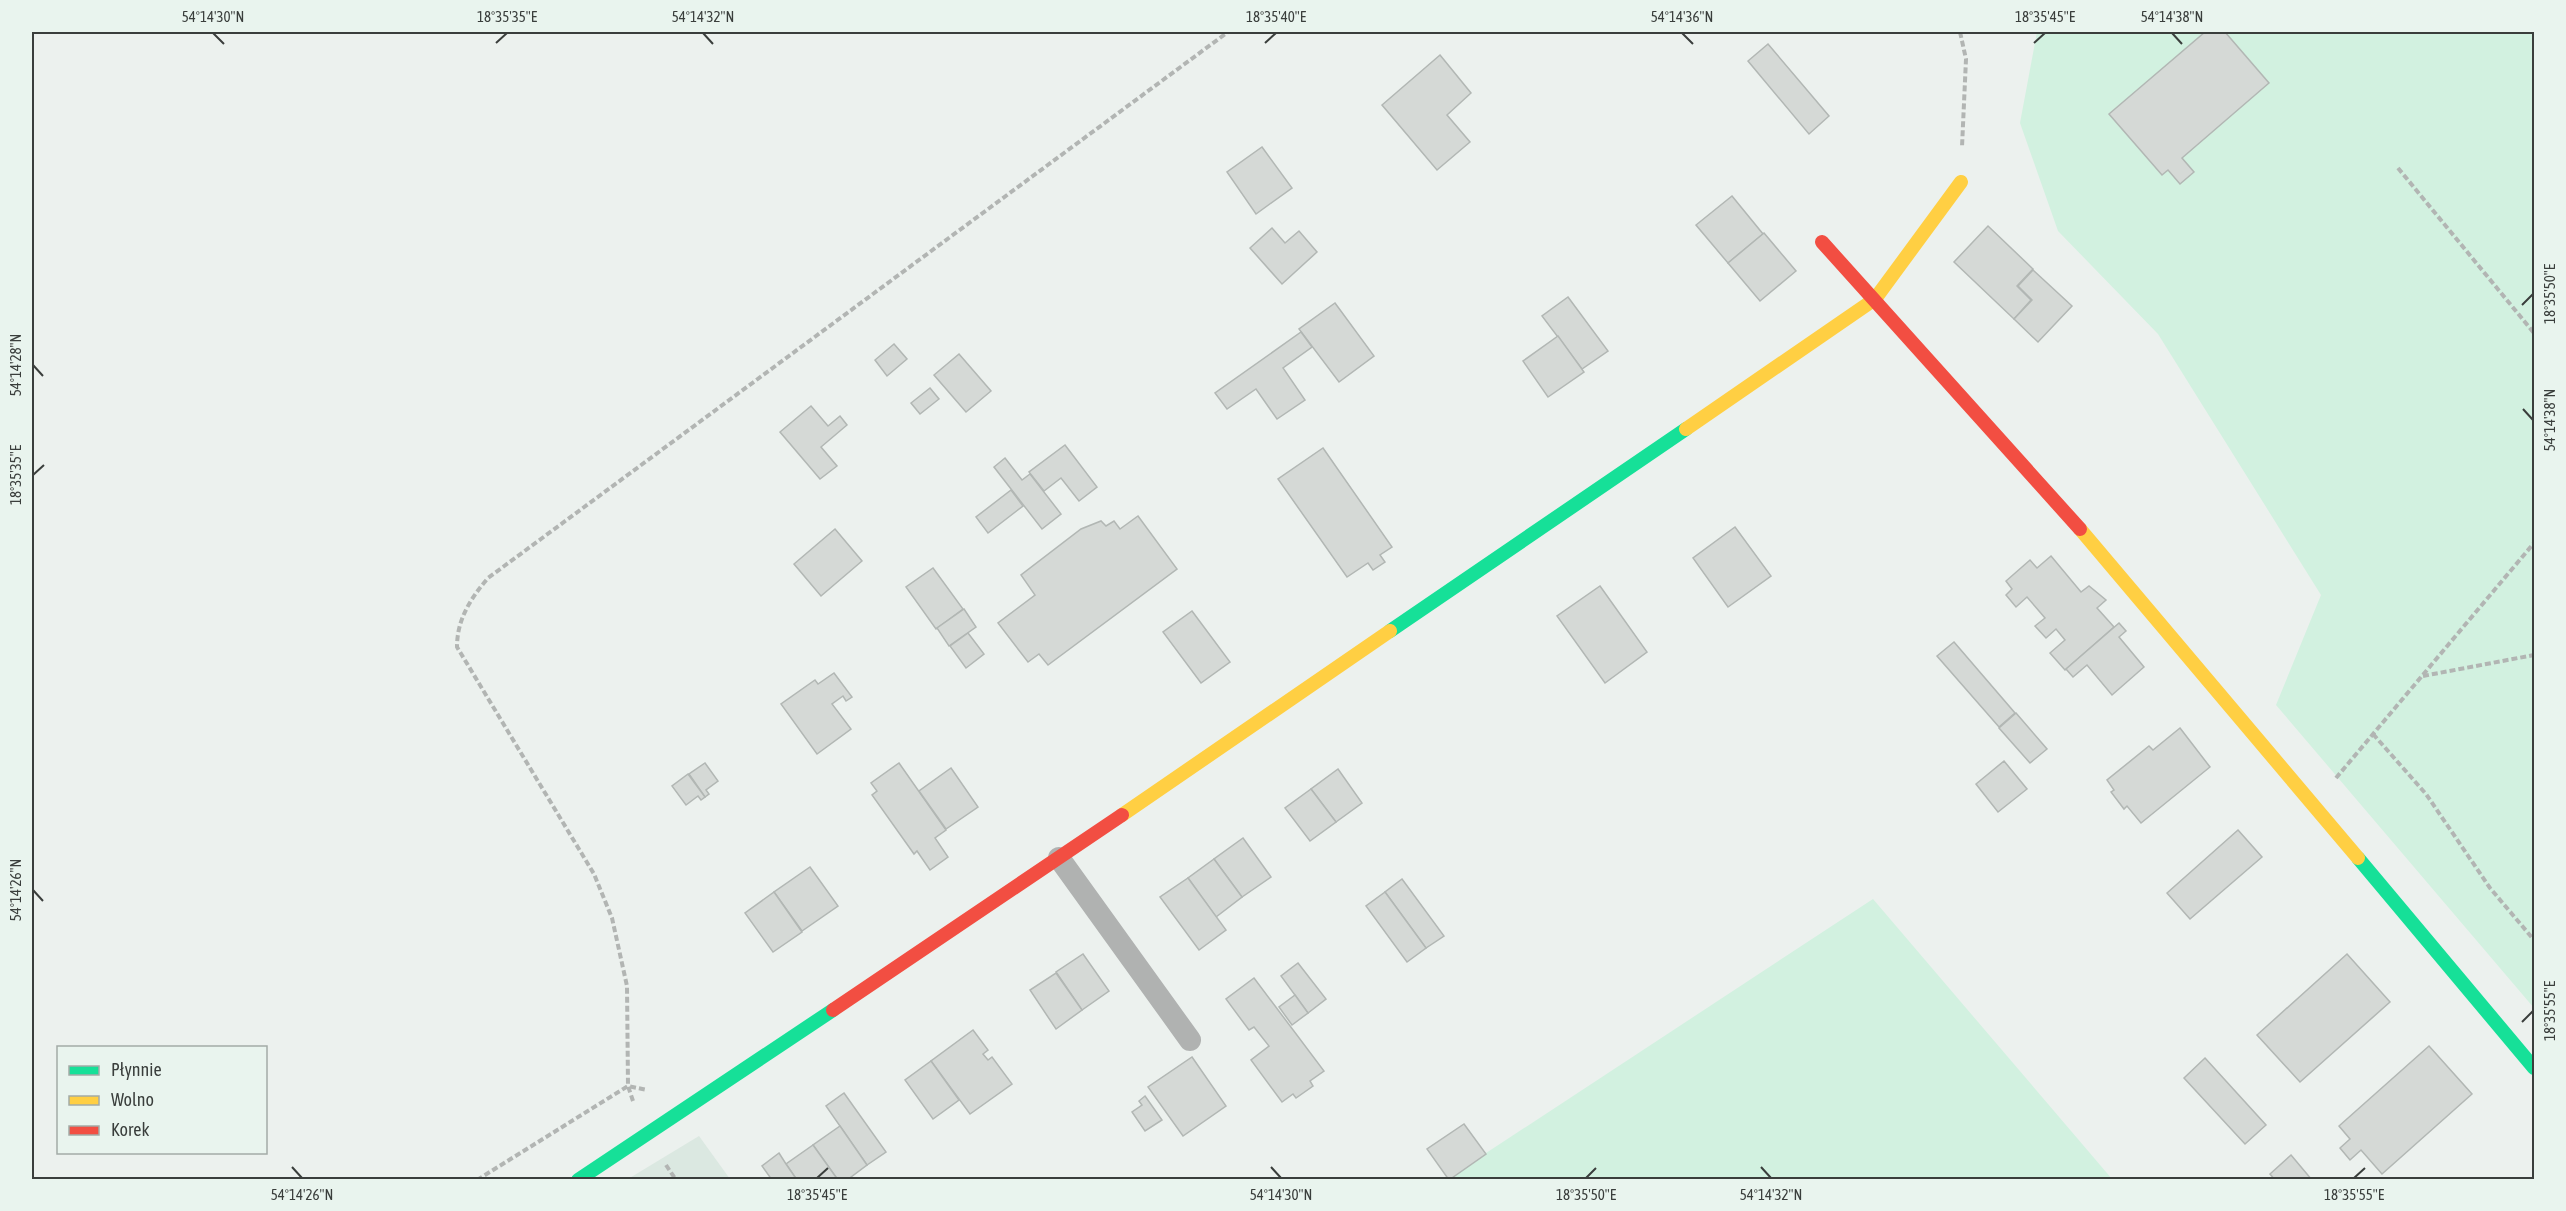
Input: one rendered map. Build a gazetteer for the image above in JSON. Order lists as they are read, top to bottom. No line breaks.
{"legend":["Płynnie","Wolno","Korek"],"coordinates":["54°14'30\"N","18°35'35\"E","54°14'32\"N","18°35'40\"E","54°14'36\"N","18°35'45\"E","54°14'38\"N","18°35'50\"E","54°14'28\"N","54°14'26\"N","18°35'55\"E"]}
